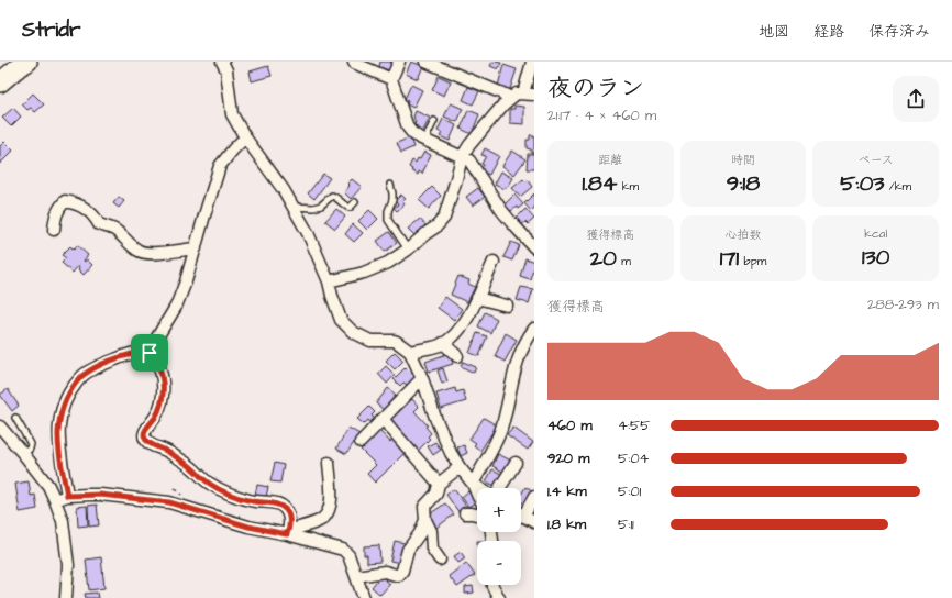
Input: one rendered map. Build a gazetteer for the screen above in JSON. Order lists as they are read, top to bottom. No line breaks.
{"page":{"header":"Stridr","nav":["地図","経路","保存済み"],"heading":["夜のラン","21:17 · 4 × 460 m"],"stats":[["距離","1.84 km"],["時間","9:18"],["ペース","5:03 /km"],["獲得標高","20 m"],["心拍数","171 bpm"],["kcal","130"]],"chart":["獲得標高","288–293 m"],"list":[{"name":"460 m","note":"4:55"},{"name":"920 m","note":"5:04"},{"name":"1.4 km","note":"5:01"},{"name":"1.8 km","note":"5:11"}],"map_buttons":["+","−"]}}
